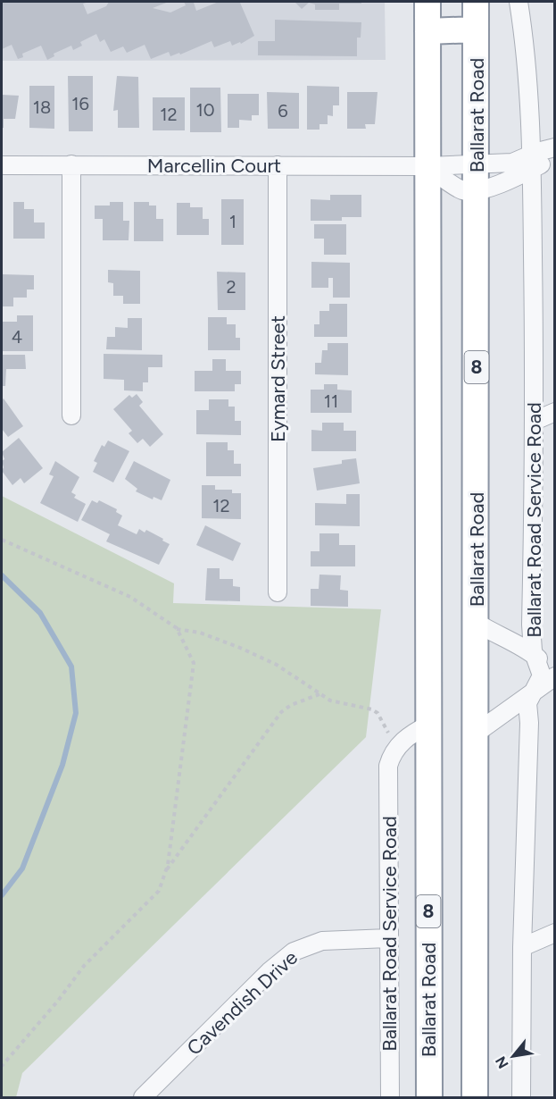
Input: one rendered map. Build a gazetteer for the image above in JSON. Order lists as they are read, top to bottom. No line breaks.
{"streets":{"highway":["Ballarat Road","8"],"street":["Marcellin Court","Eymard Street","Ballarat Road Service Road","Cavendish Drive"]},"crossings":[["Ballarat Road","Marcellin Court"],["Marcellin Court","Eymard Street"],["Marcellin Court","Ballarat Road Service Road"],["Ballarat Road Service Road","Cavendish Drive"]],"house_numbers":["16","18","10","6","12","1","2","4","11","12"],"north":"bottom left"}
